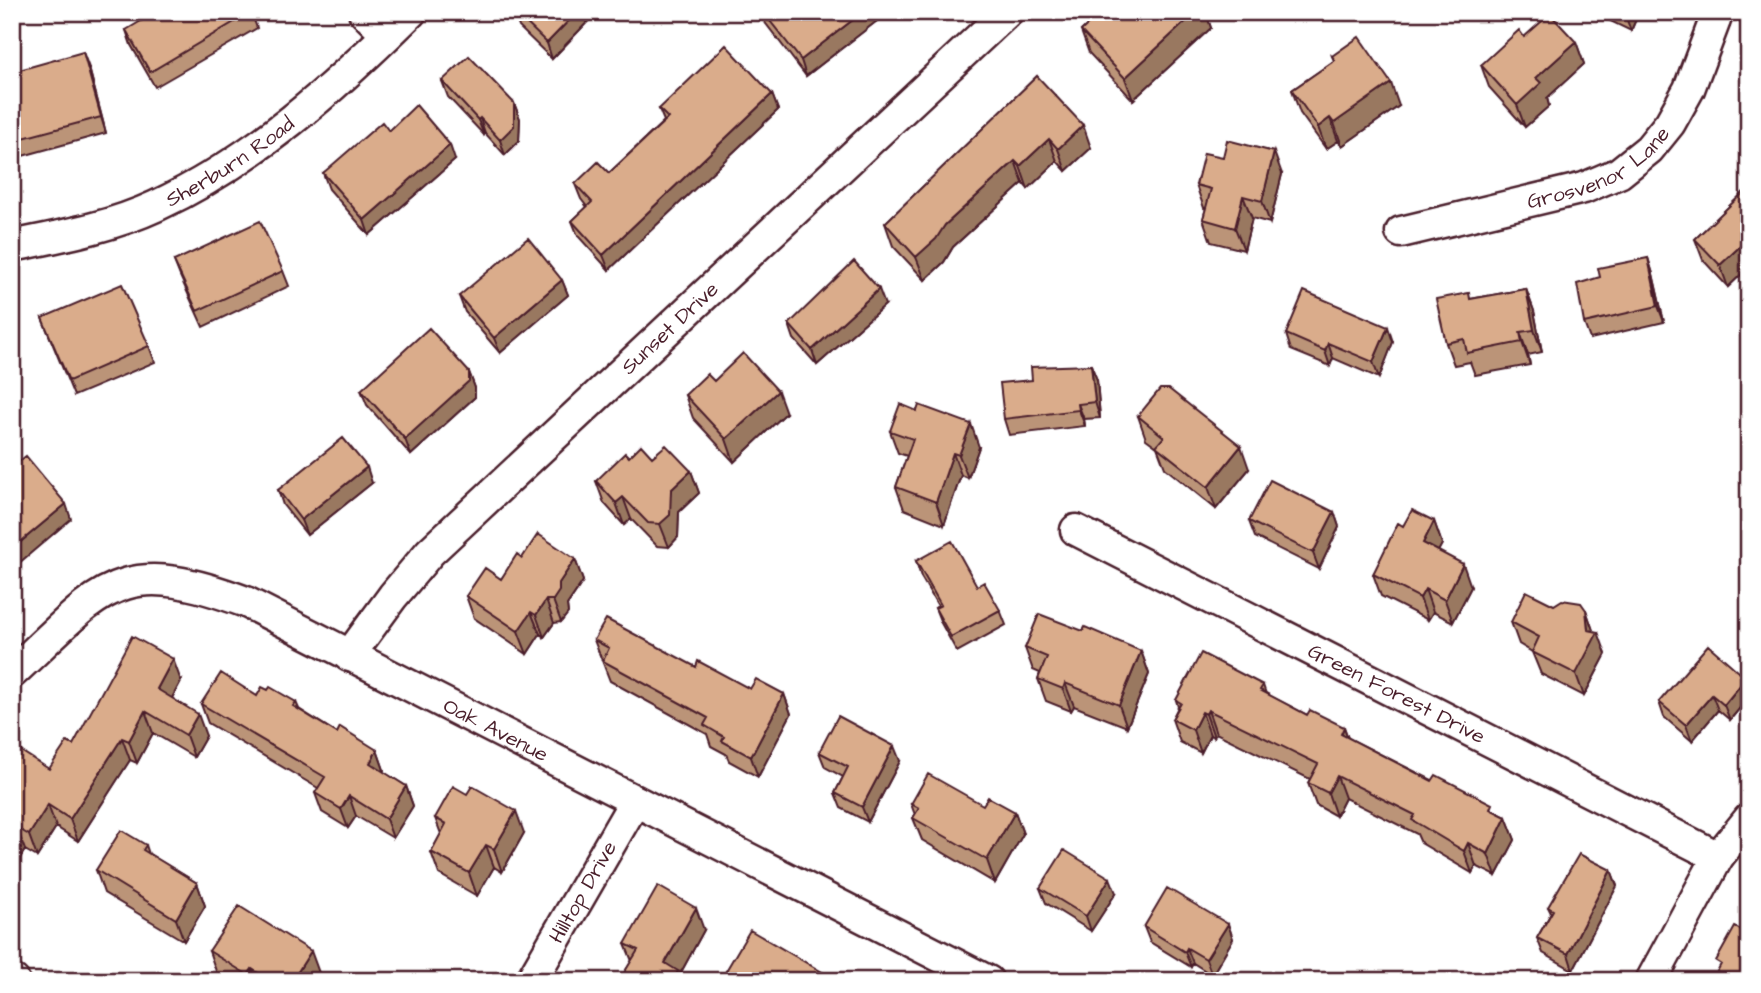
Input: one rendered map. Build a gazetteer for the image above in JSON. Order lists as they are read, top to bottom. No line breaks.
{"streets":{"street":["Sherburn Road","Grosvenor Lane","Sunset Drive","Green Forest Drive","Oak Avenue","Hilltop Drive"]},"crossings":[["Sunset Drive","Oak Avenue"],["Oak Avenue","Hilltop Drive"]]}
